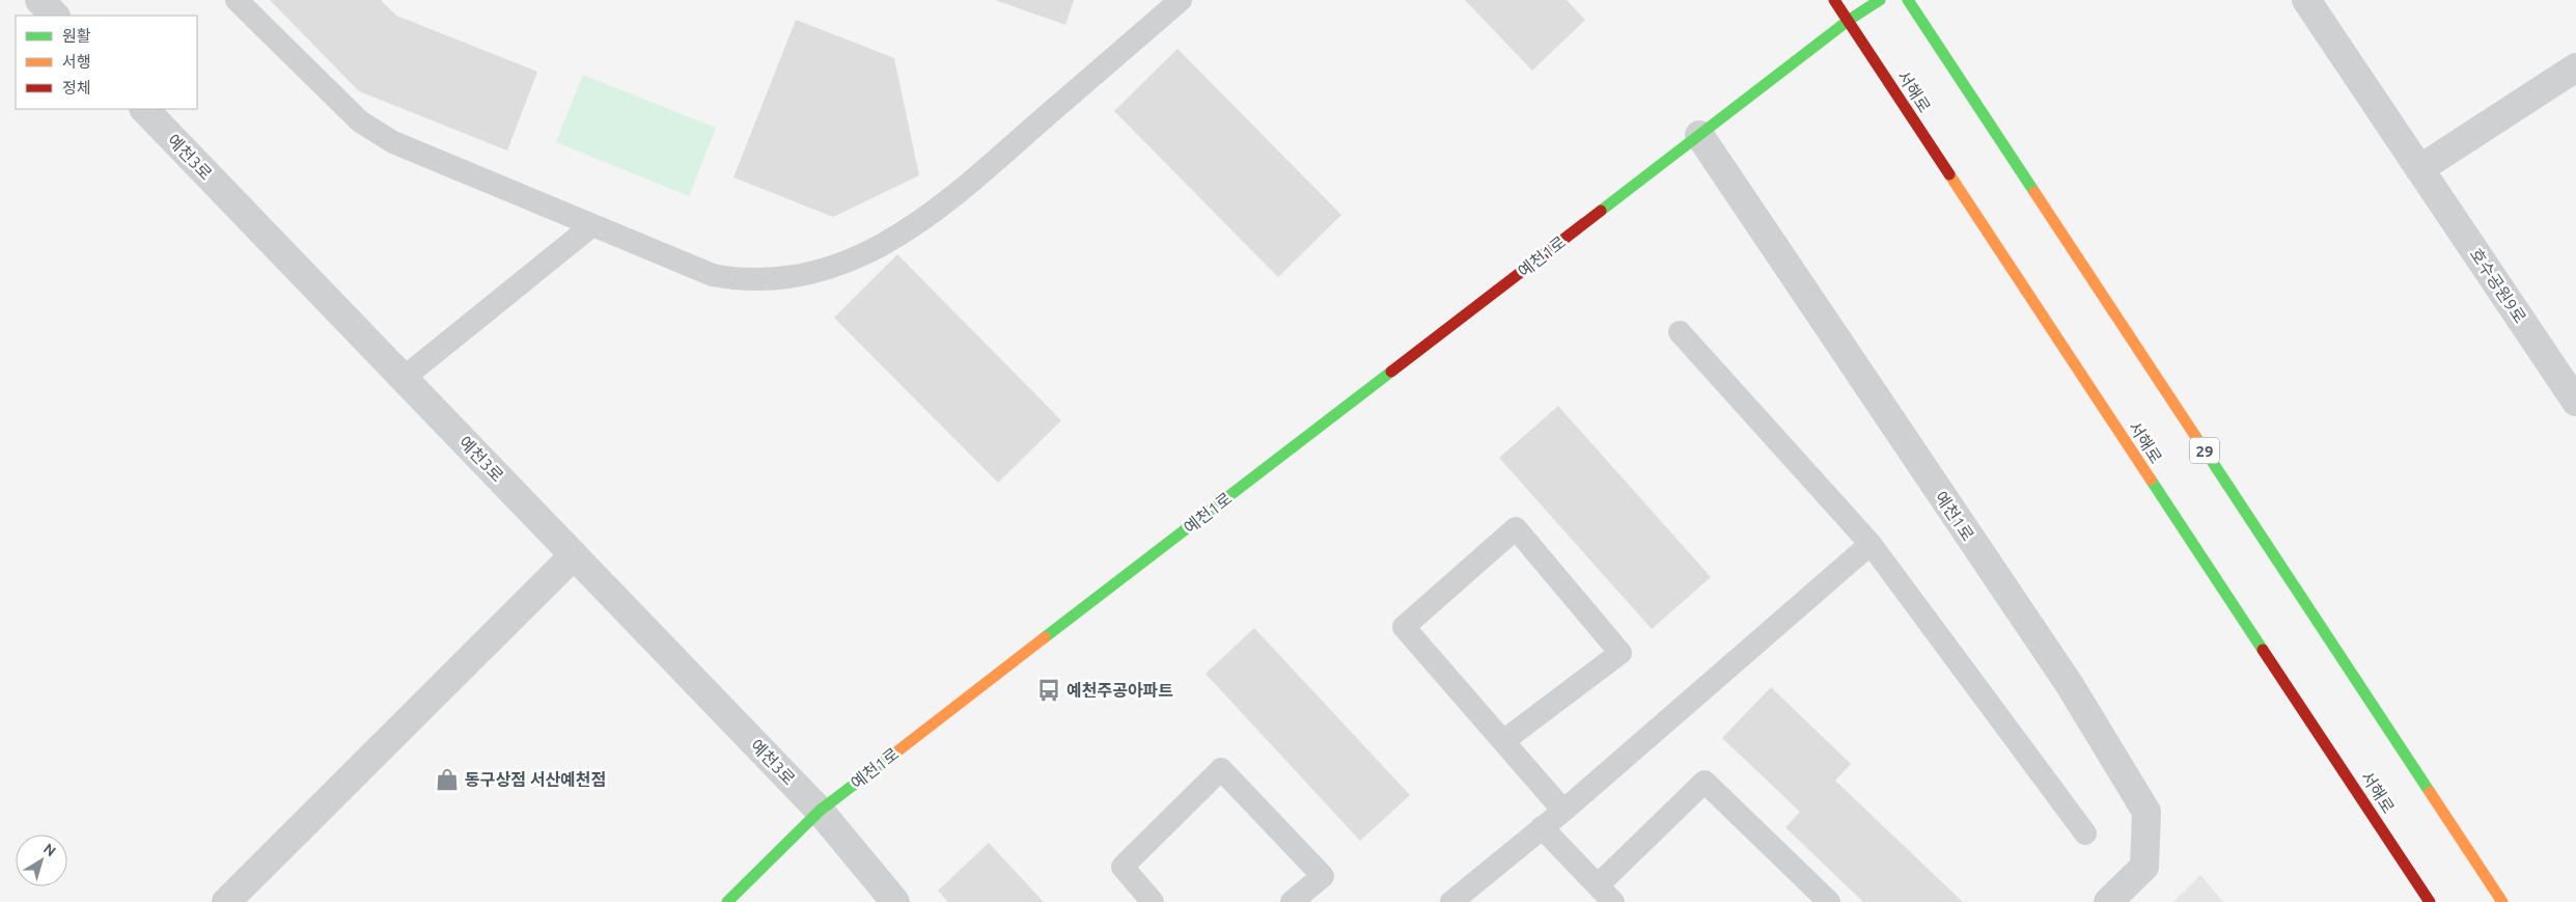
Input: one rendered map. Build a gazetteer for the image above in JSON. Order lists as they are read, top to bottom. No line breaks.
{"streets":{"main road":["서해로","예천1로","29"],"street":["예천3로","호수공원9로"]},"crossings":[["서해로","예천1로"],["예천3로","예천1로"]],"places":{"bus stop":["예천주공아파트"],"shop":["동구상점 서산예천점"]},"legend":["원활","서행","정체"],"north":"top right"}
